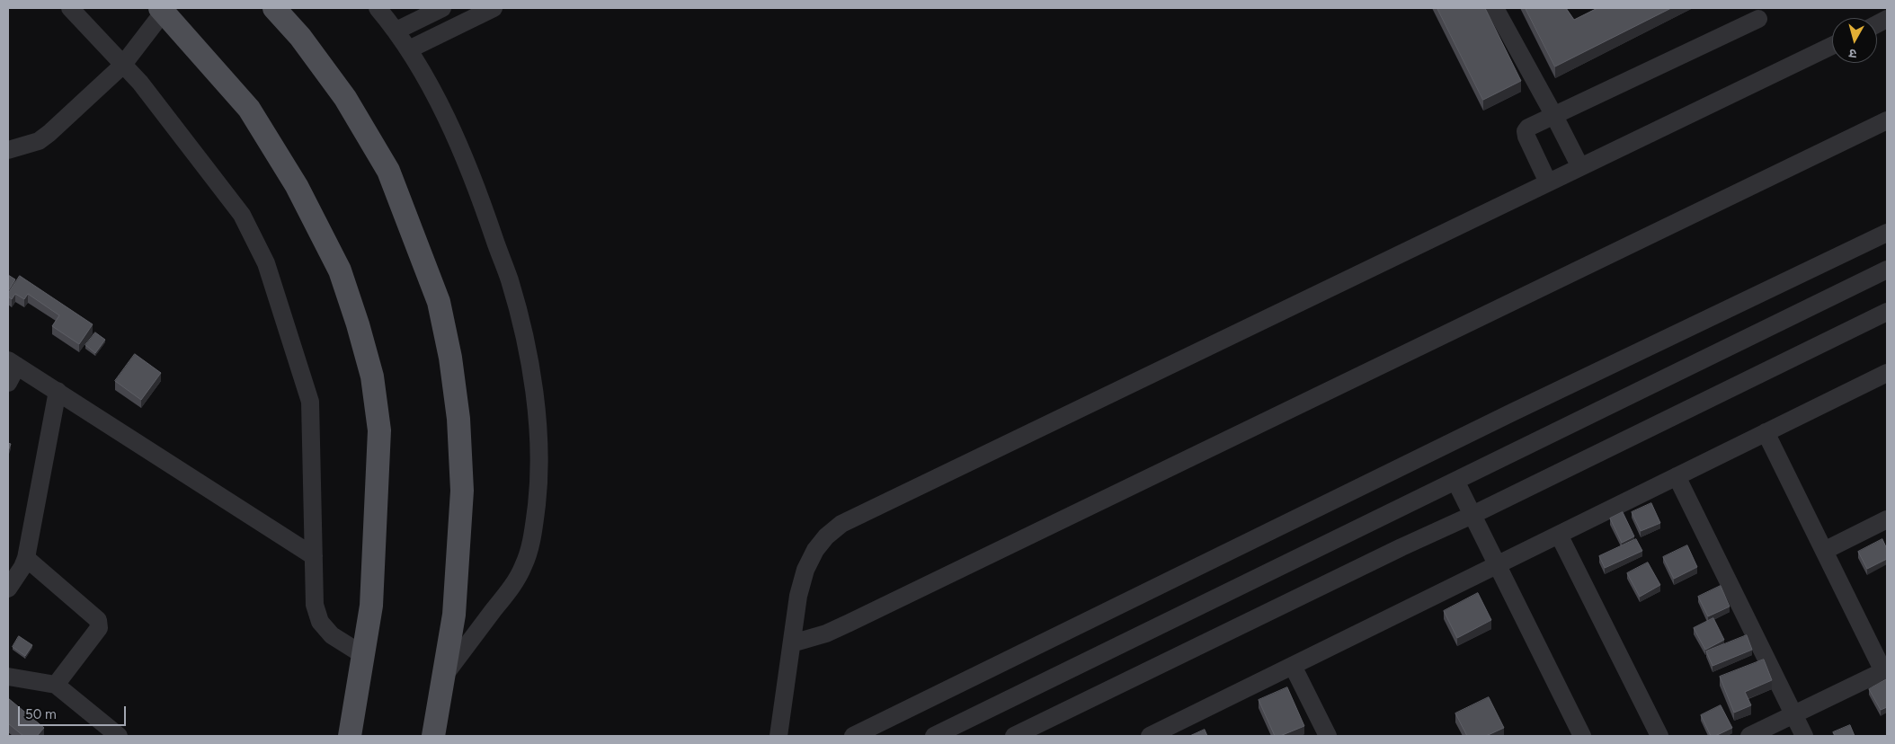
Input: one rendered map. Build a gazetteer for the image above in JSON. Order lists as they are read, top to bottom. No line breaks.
{"scale_bar":"50 m","north":"bottom"}
